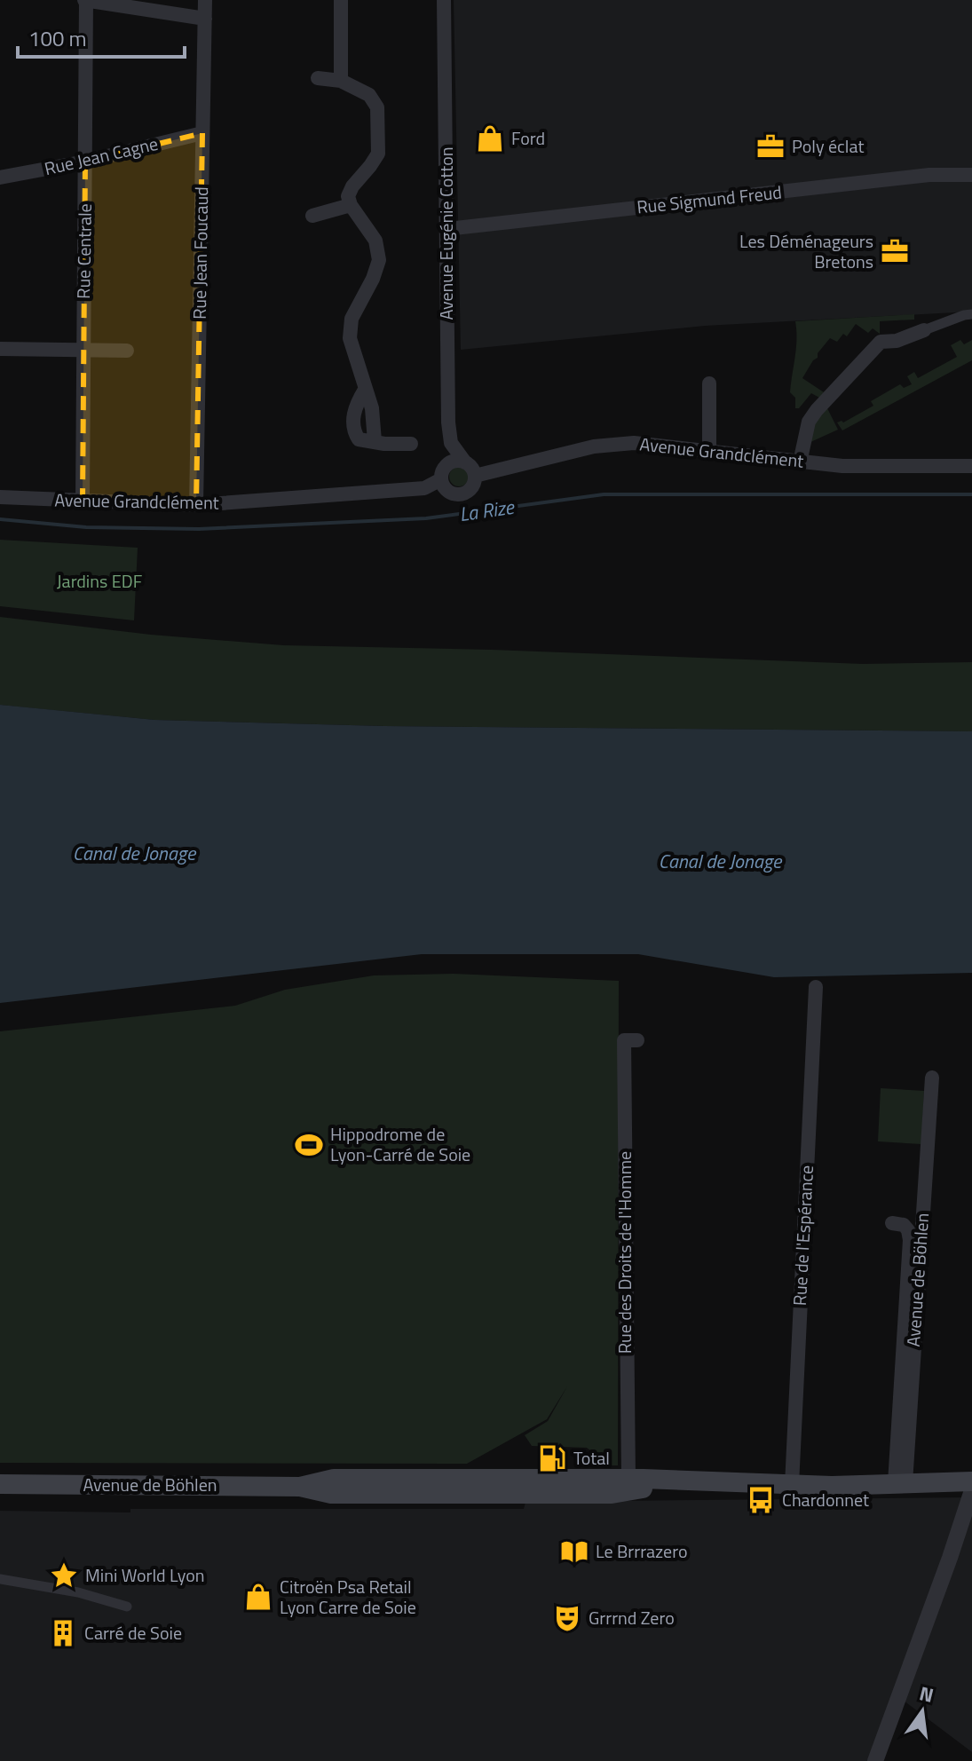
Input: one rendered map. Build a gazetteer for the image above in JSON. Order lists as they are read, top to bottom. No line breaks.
{"streets":{"main road":["Avenue de Böhlen"],"street":["Rue Jean Cagne","Rue Sigmund Freud","Avenue Eugénie Cotton","Rue Centrale","Rue Jean Foucaud","Avenue Grandclément","Rue de l'Espérance","Rue des Droits de l'Homme"]},"crossings":[["Rue Jean Cagne","Rue Centrale"],["Rue Jean Cagne","Rue Jean Foucaud"],["Rue Sigmund Freud","Avenue Eugénie Cotton"],["Avenue Eugénie Cotton","Avenue Grandclément"],["Rue Centrale","Avenue Grandclément"],["Rue Jean Foucaud","Avenue Grandclément"],["Rue de l'Espérance","Avenue de Böhlen"],["Rue des Droits de l'Homme","Avenue de Böhlen"]],"water":["La Rize","Canal de Jonage"],"parks":["Jardins EDF"],"places":{"shop":["Ford","Citroën Psa Retail Lyon Carre de Soie"],"office":["Poly éclat","Les Déménageurs Bretons"],"sports":["Hippodrome de Lyon-Carré de Soie"],"fuel station":["Total"],"bus stop":["Chardonnet"],"library":["Le Brrrazero"],"place":["Mini World Lyon"],"theatre":["Grrrnd Zero"],"building":["Carré de Soie"]},"scale_bar":"100 m","north":"top"}
